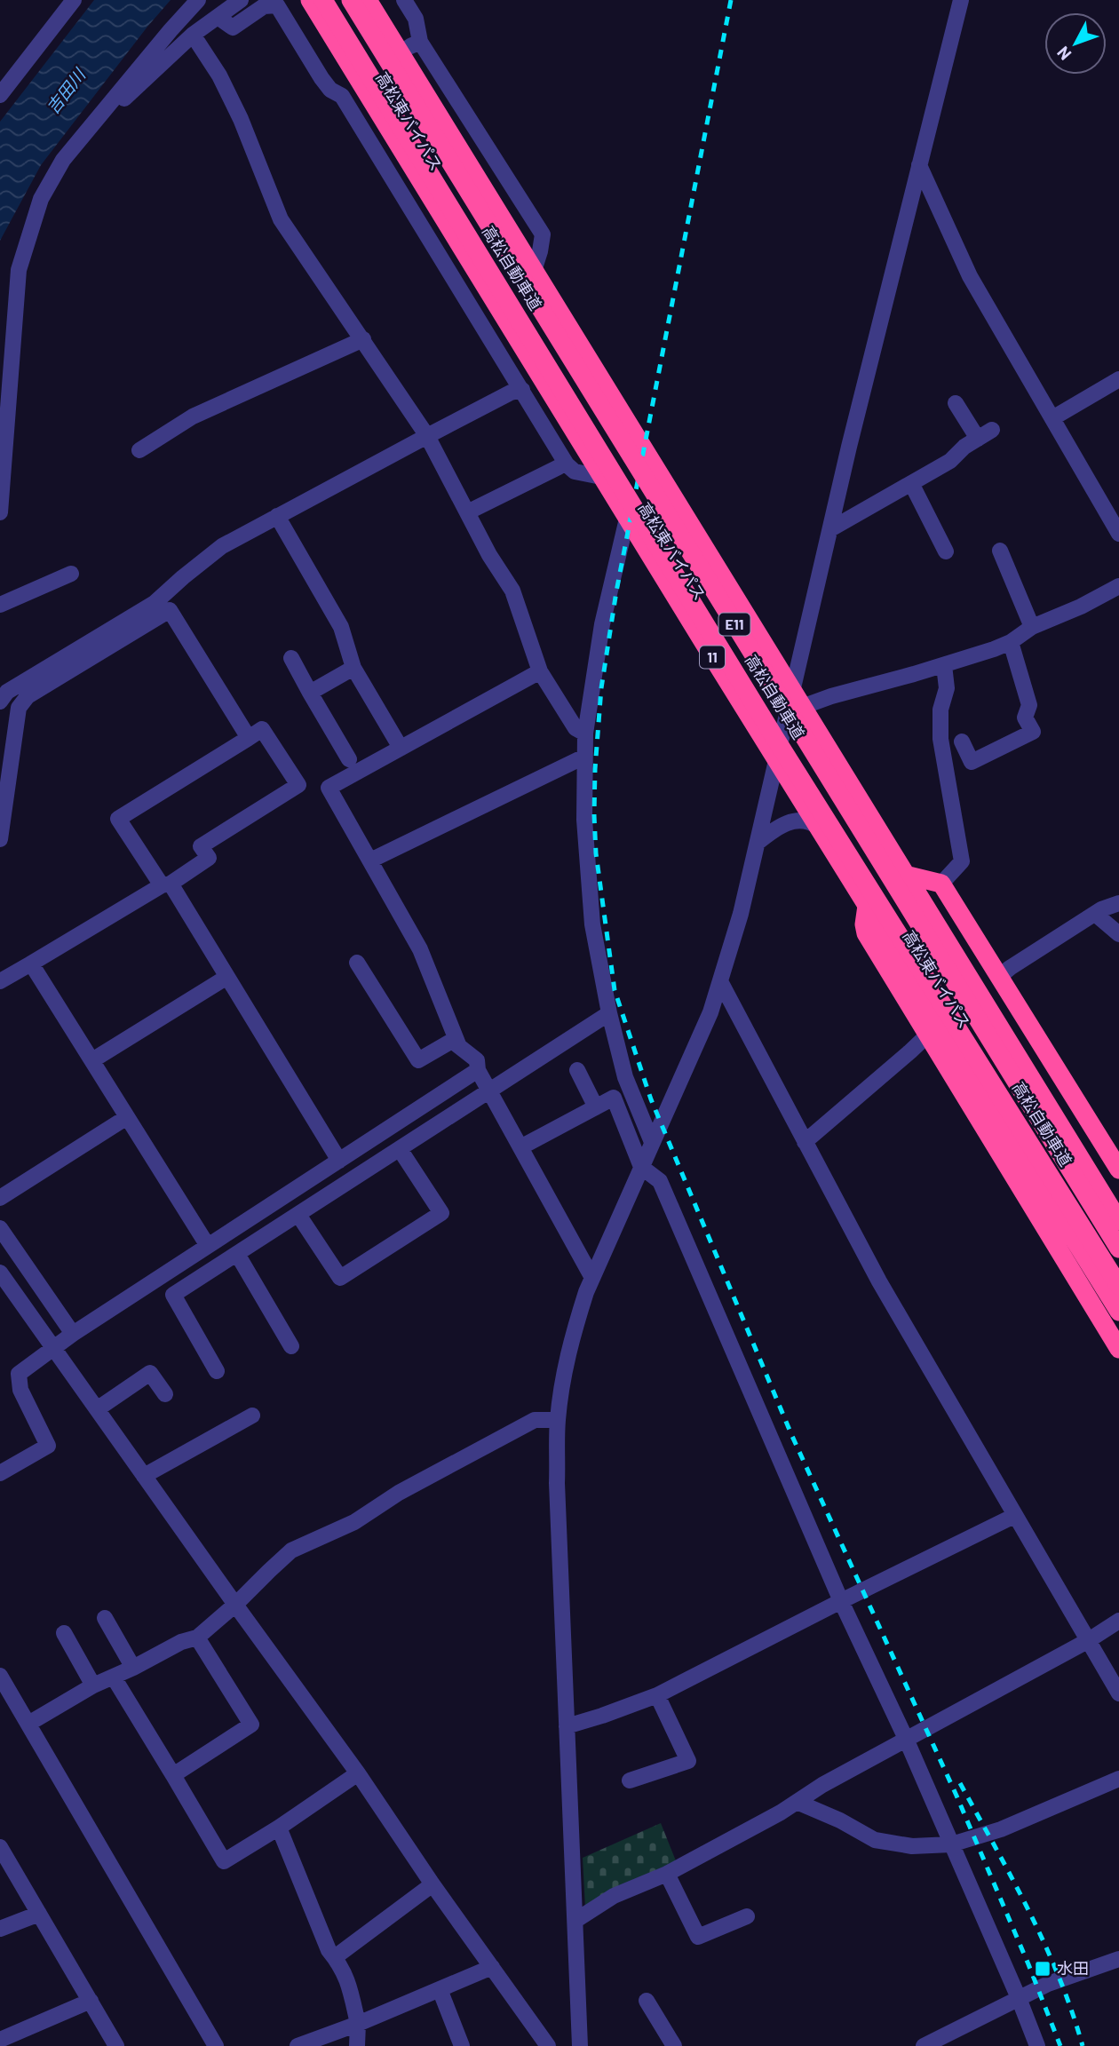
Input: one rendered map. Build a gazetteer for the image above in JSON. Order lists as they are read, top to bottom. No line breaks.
{"streets":{"highway":["高松東バイパス","高松自動車道","E11","11"]},"water":["吉田川"],"places":{"transit":["水田"]},"north":"bottom left"}
